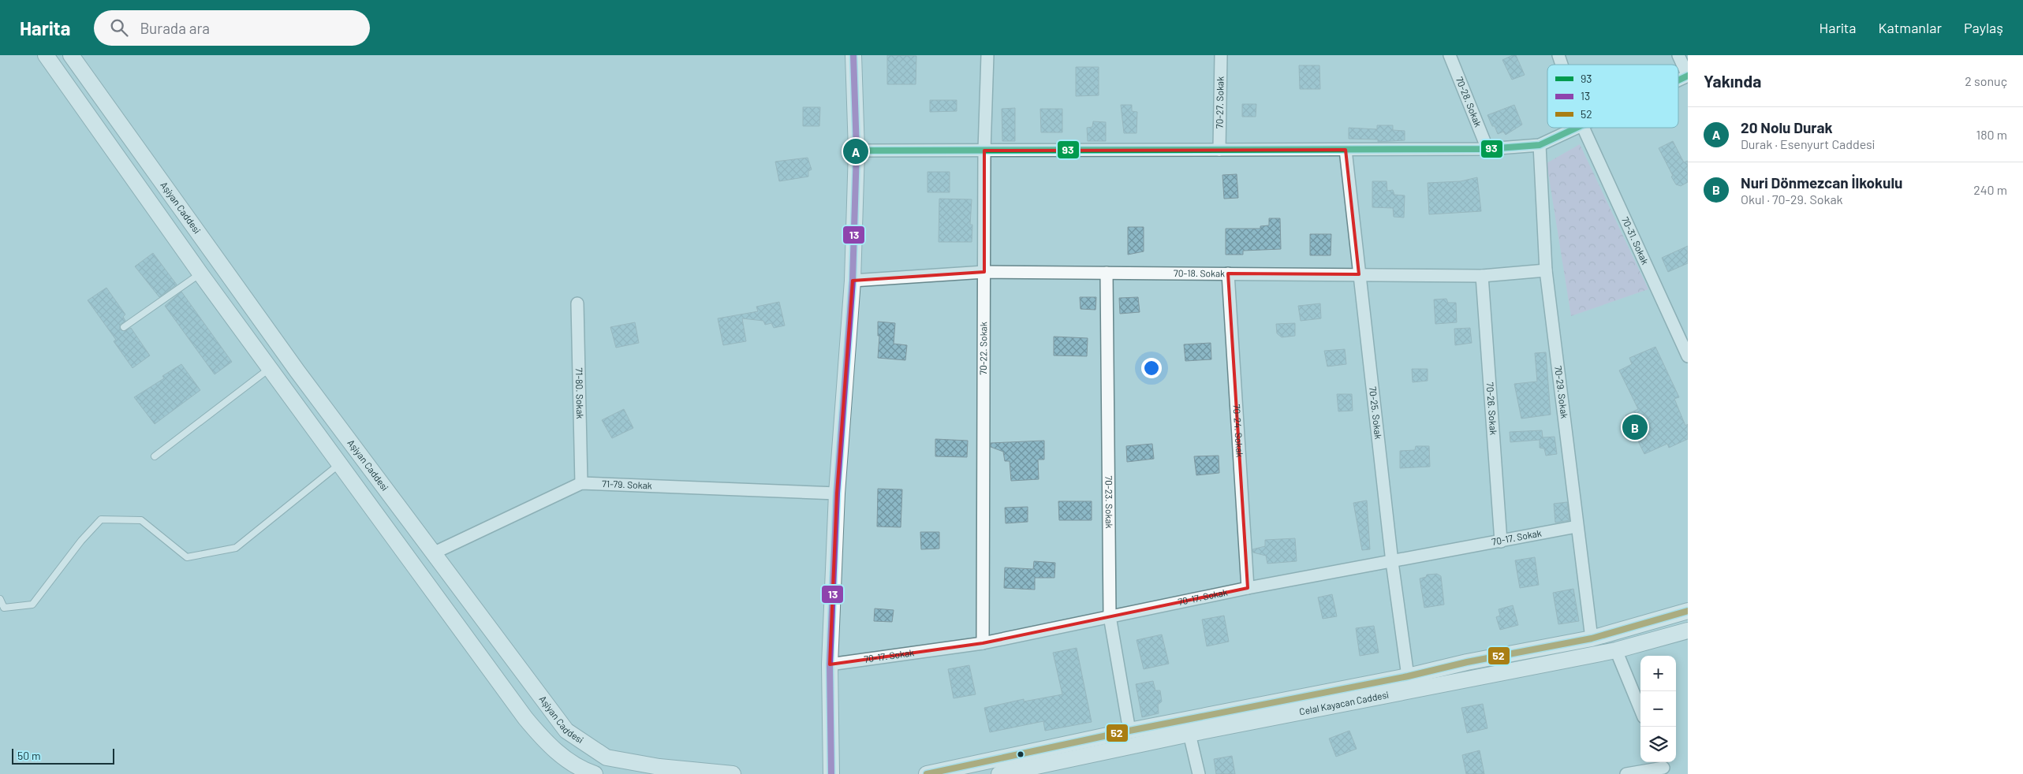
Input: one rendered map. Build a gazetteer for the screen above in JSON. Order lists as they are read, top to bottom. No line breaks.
{"streets":{"street":["70-27. Sokak","70-28. Sokak","Aşiyan Caddesi","70-31. Sokak","70-18. Sokak","70-22. Sokak","70-29. Sokak","71-80. Sokak","70-26. Sokak","70-25. Sokak","70-24. Sokak","71-79. Sokak","70-23. Sokak","70-17. Sokak","Celal Kayacan Caddesi"]},"crossings":[["Aşiyan Caddesi","71-79. Sokak"],["70-18. Sokak","70-22. Sokak"],["70-18. Sokak","70-29. Sokak"],["70-18. Sokak","70-26. Sokak"],["70-18. Sokak","70-25. Sokak"],["70-18. Sokak","70-24. Sokak"],["70-18. Sokak","70-23. Sokak"],["70-22. Sokak","70-17. Sokak"],["70-29. Sokak","70-17. Sokak"],["70-29. Sokak","Celal Kayacan Caddesi"],["71-80. Sokak","71-79. Sokak"],["70-26. Sokak","70-17. Sokak"],["70-25. Sokak","70-17. Sokak"],["70-25. Sokak","Celal Kayacan Caddesi"],["70-24. Sokak","70-17. Sokak"],["70-23. Sokak","70-17. Sokak"],["70-23. Sokak","Celal Kayacan Caddesi"]],"lines":["transit line 13","transit line 93","transit line 52"],"legend":["93","13","52"],"scale_bar":"50 m","page":{"header":"Harita","search":"Burada ara","nav":["Harita","Katmanlar","Paylaş"],"heading":["Yakında","2 sonuç"],"list":[{"mark":"A","name":"20 Nolu Durak","note":"Durak · Esenyurt Caddesi","value":"180 m"},{"mark":"B","name":"Nuri Dönmezcan İlkokulu","note":"Okul · 70-29. Sokak","value":"240 m"}],"pins":["A","B"],"map_buttons":["+","−"],"scale":"50 m"}}
